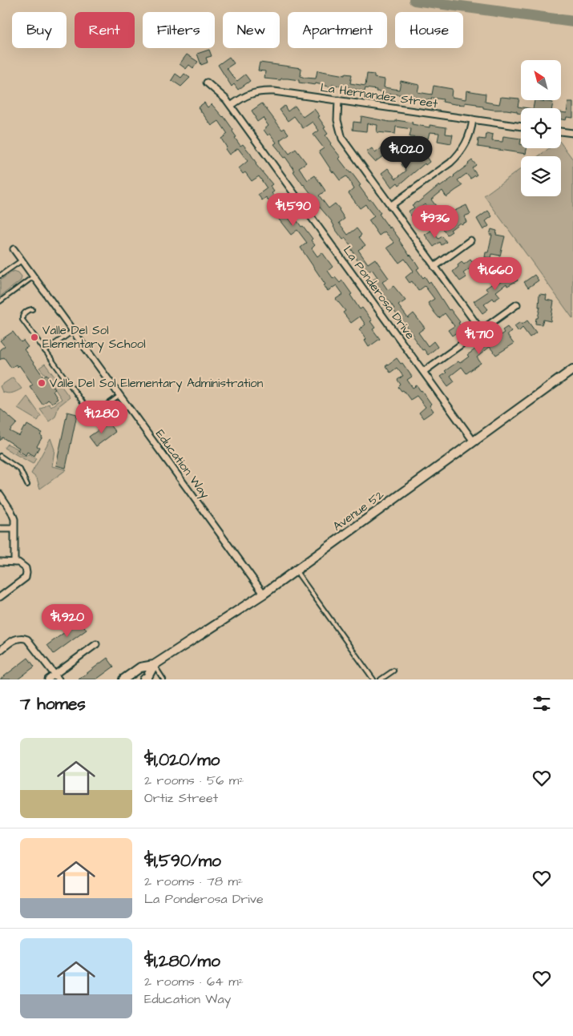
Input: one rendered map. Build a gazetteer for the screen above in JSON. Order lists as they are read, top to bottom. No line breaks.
{"streets":{"main road":["Avenue 52"],"street":["La Hernandez Street","La Ponderosa Drive","Education Way"]},"crossings":[["La Hernandez Street","La Ponderosa Drive"],["La Ponderosa Drive","Avenue 52"],["Education Way","Avenue 52"]],"places":["Valle Del Sol Elementary School","Valle Del Sol Elementary Administration"],"north":"top left","page":{"chip":["Buy","Rent","Filters","New","Apartment","House"],"price":["$1,020","$1,590","$936","$1,660","$1,710","$1,280","$1,920"],"heading":"7 homes","list":[{"name":"$1,020/mo","note":"2 rooms · 56 m² · Ortiz Street"},{"name":"$1,590/mo","note":"2 rooms · 78 m² · La Ponderosa Drive"},{"name":"$1,280/mo","note":"2 rooms · 64 m² · Education Way"}]}}
